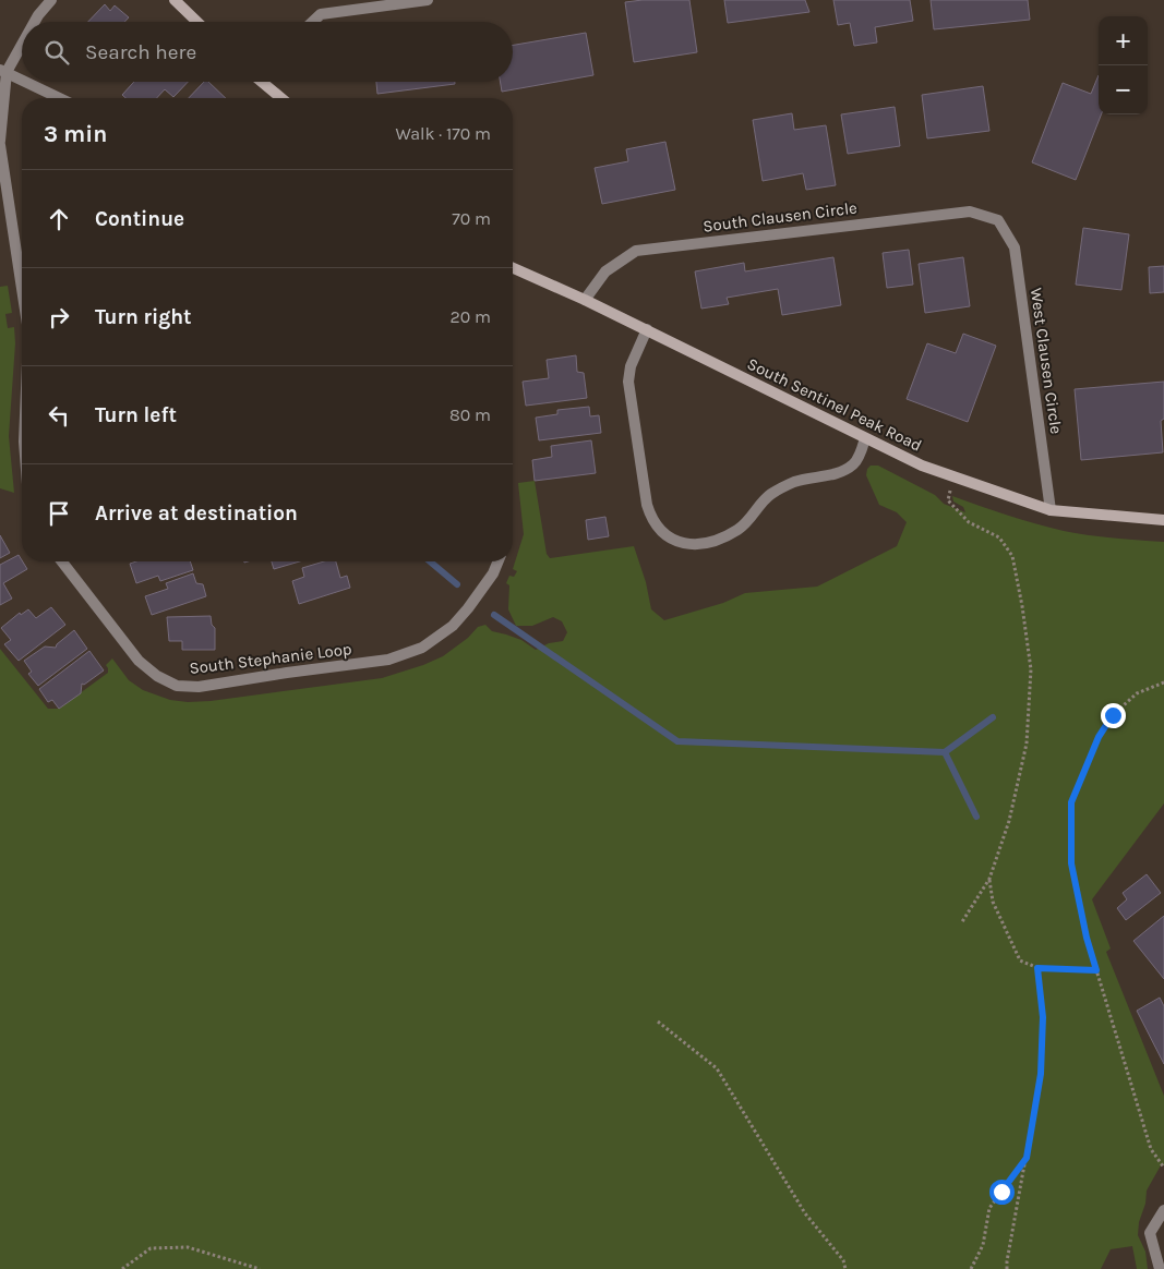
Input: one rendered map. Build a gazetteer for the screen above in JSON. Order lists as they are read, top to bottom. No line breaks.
{"streets":{"street":["South Clausen Circle","West Clausen Circle","South Sentinel Peak Road","South Stephanie Loop"]},"crossings":[["South Clausen Circle","West Clausen Circle"],["South Clausen Circle","South Sentinel Peak Road"],["West Clausen Circle","South Sentinel Peak Road"]],"page":{"map_buttons":["+","−"],"search":"Search here","heading":["3 min","Walk · 170 m"],"list":[["Continue","70 m"],["Turn right","20 m"],["Turn left","80 m"],"Arrive at destination"]}}
